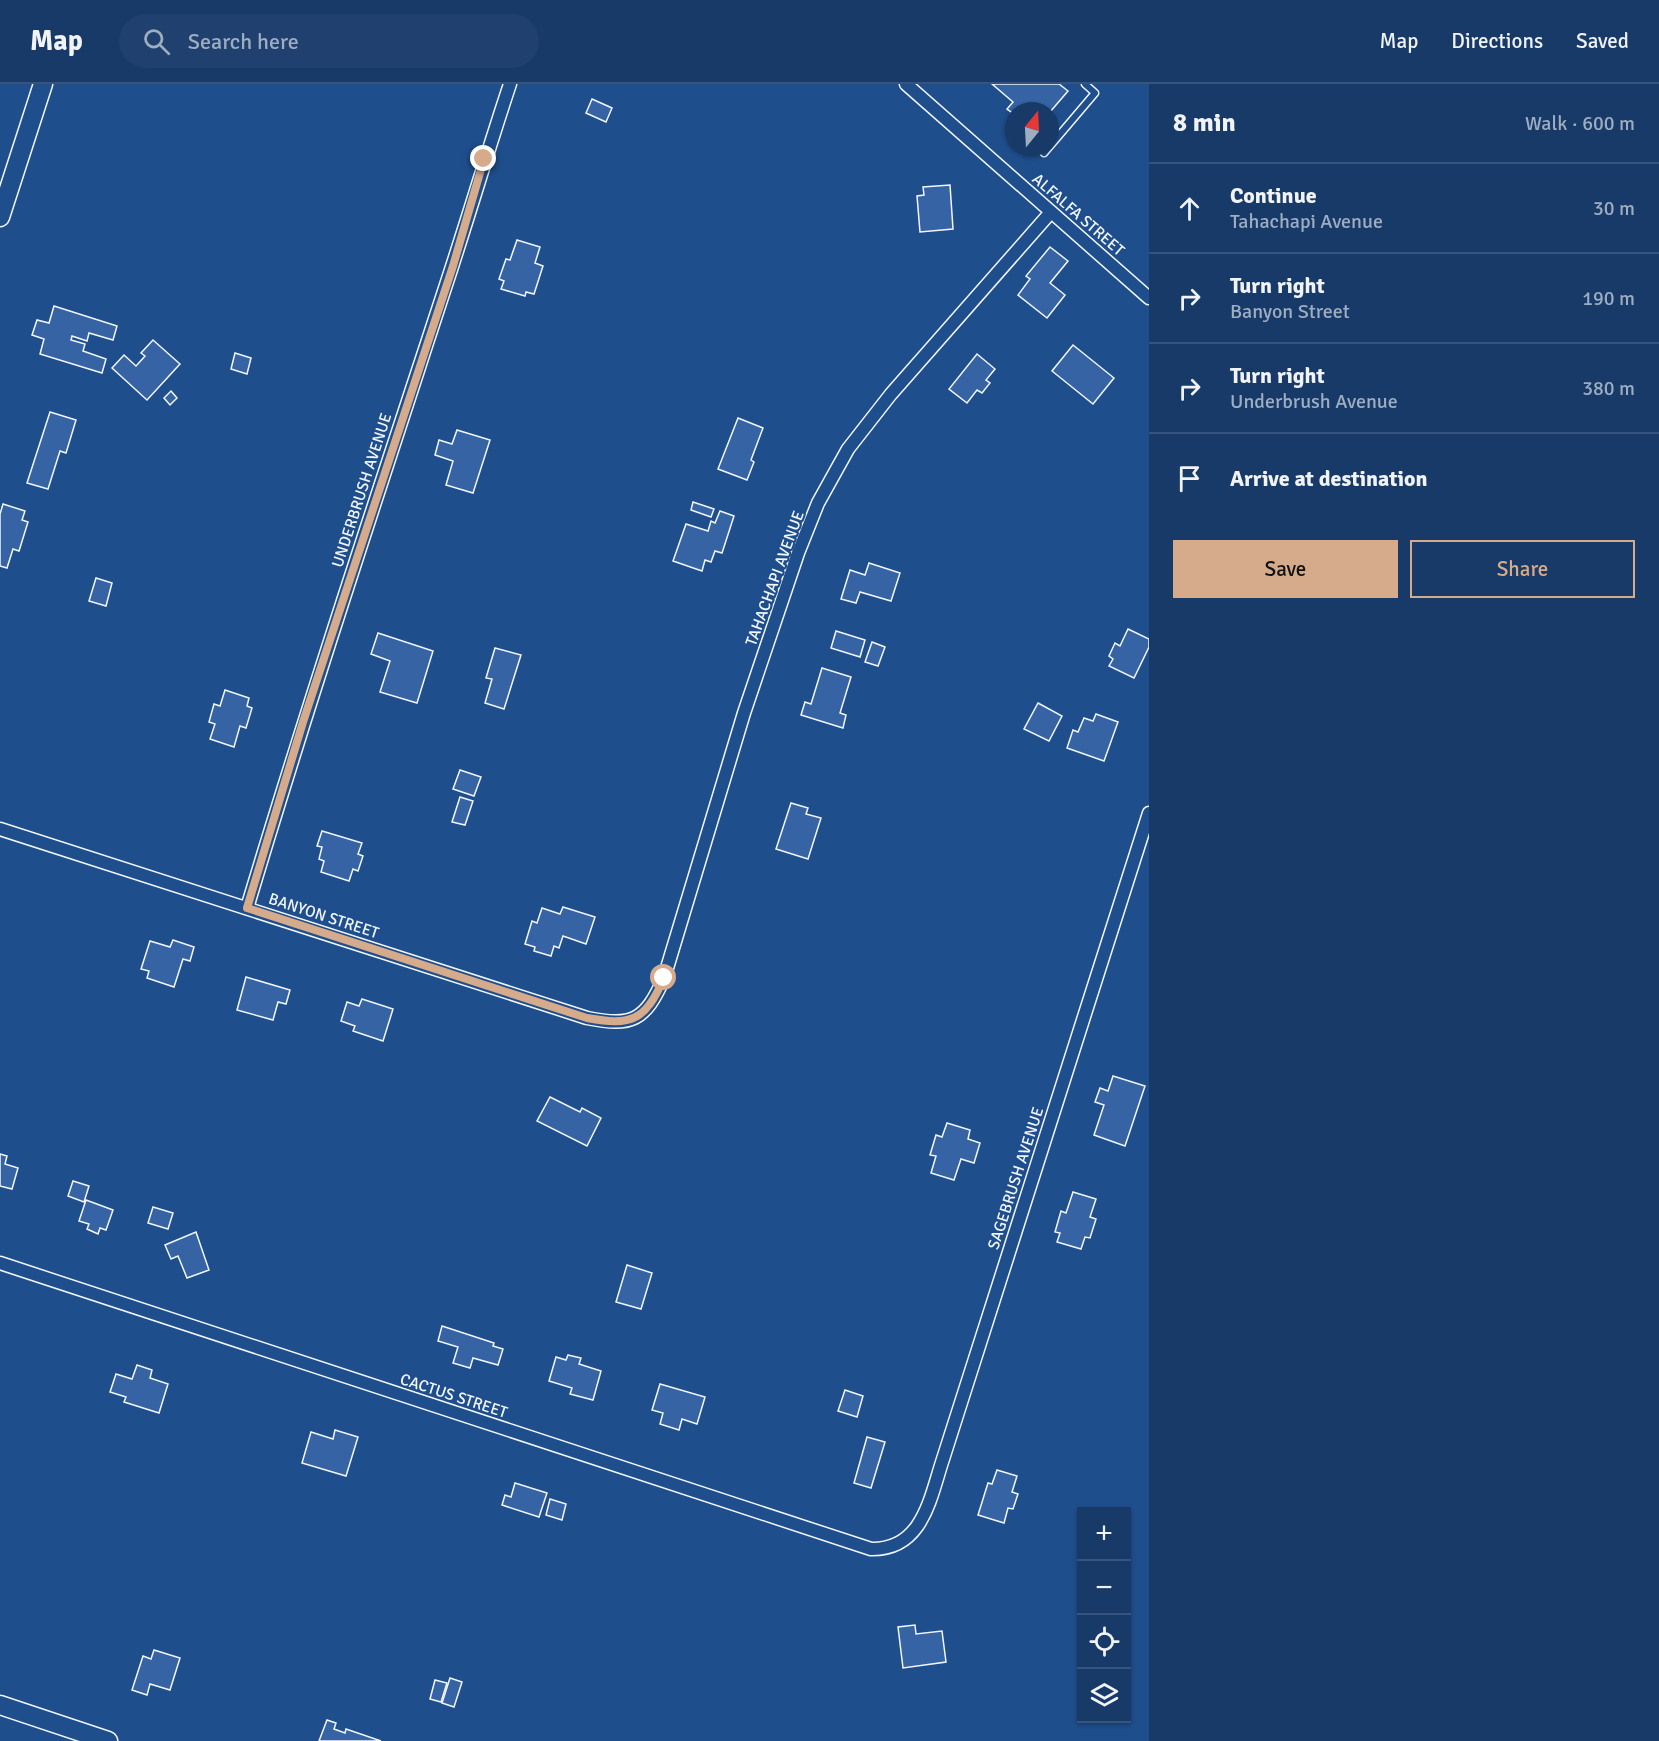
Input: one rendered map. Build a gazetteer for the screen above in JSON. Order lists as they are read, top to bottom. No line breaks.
{"streets":{"street":["ALFALFA STREET","UNDERBRUSH AVENUE","TAHACHAPI AVENUE","BANYON STREET","SAGEBRUSH AVENUE","CACTUS STREET"]},"crossings":[["ALFALFA STREET","TAHACHAPI AVENUE"],["UNDERBRUSH AVENUE","BANYON STREET"],["TAHACHAPI AVENUE","BANYON STREET"],["SAGEBRUSH AVENUE","CACTUS STREET"]],"north":"top","page":{"header":"Map","search":"Search here","nav":["Map","Directions","Saved"],"heading":["8 min","Walk · 600 m"],"list":[["Continue","Tahachapi Avenue","30 m"],["Turn right","Banyon Street","190 m"],["Turn right","Underbrush Avenue","380 m"],"Arrive at destination"],"buttons":["Save","Share"],"map_buttons":["+","−"]}}
